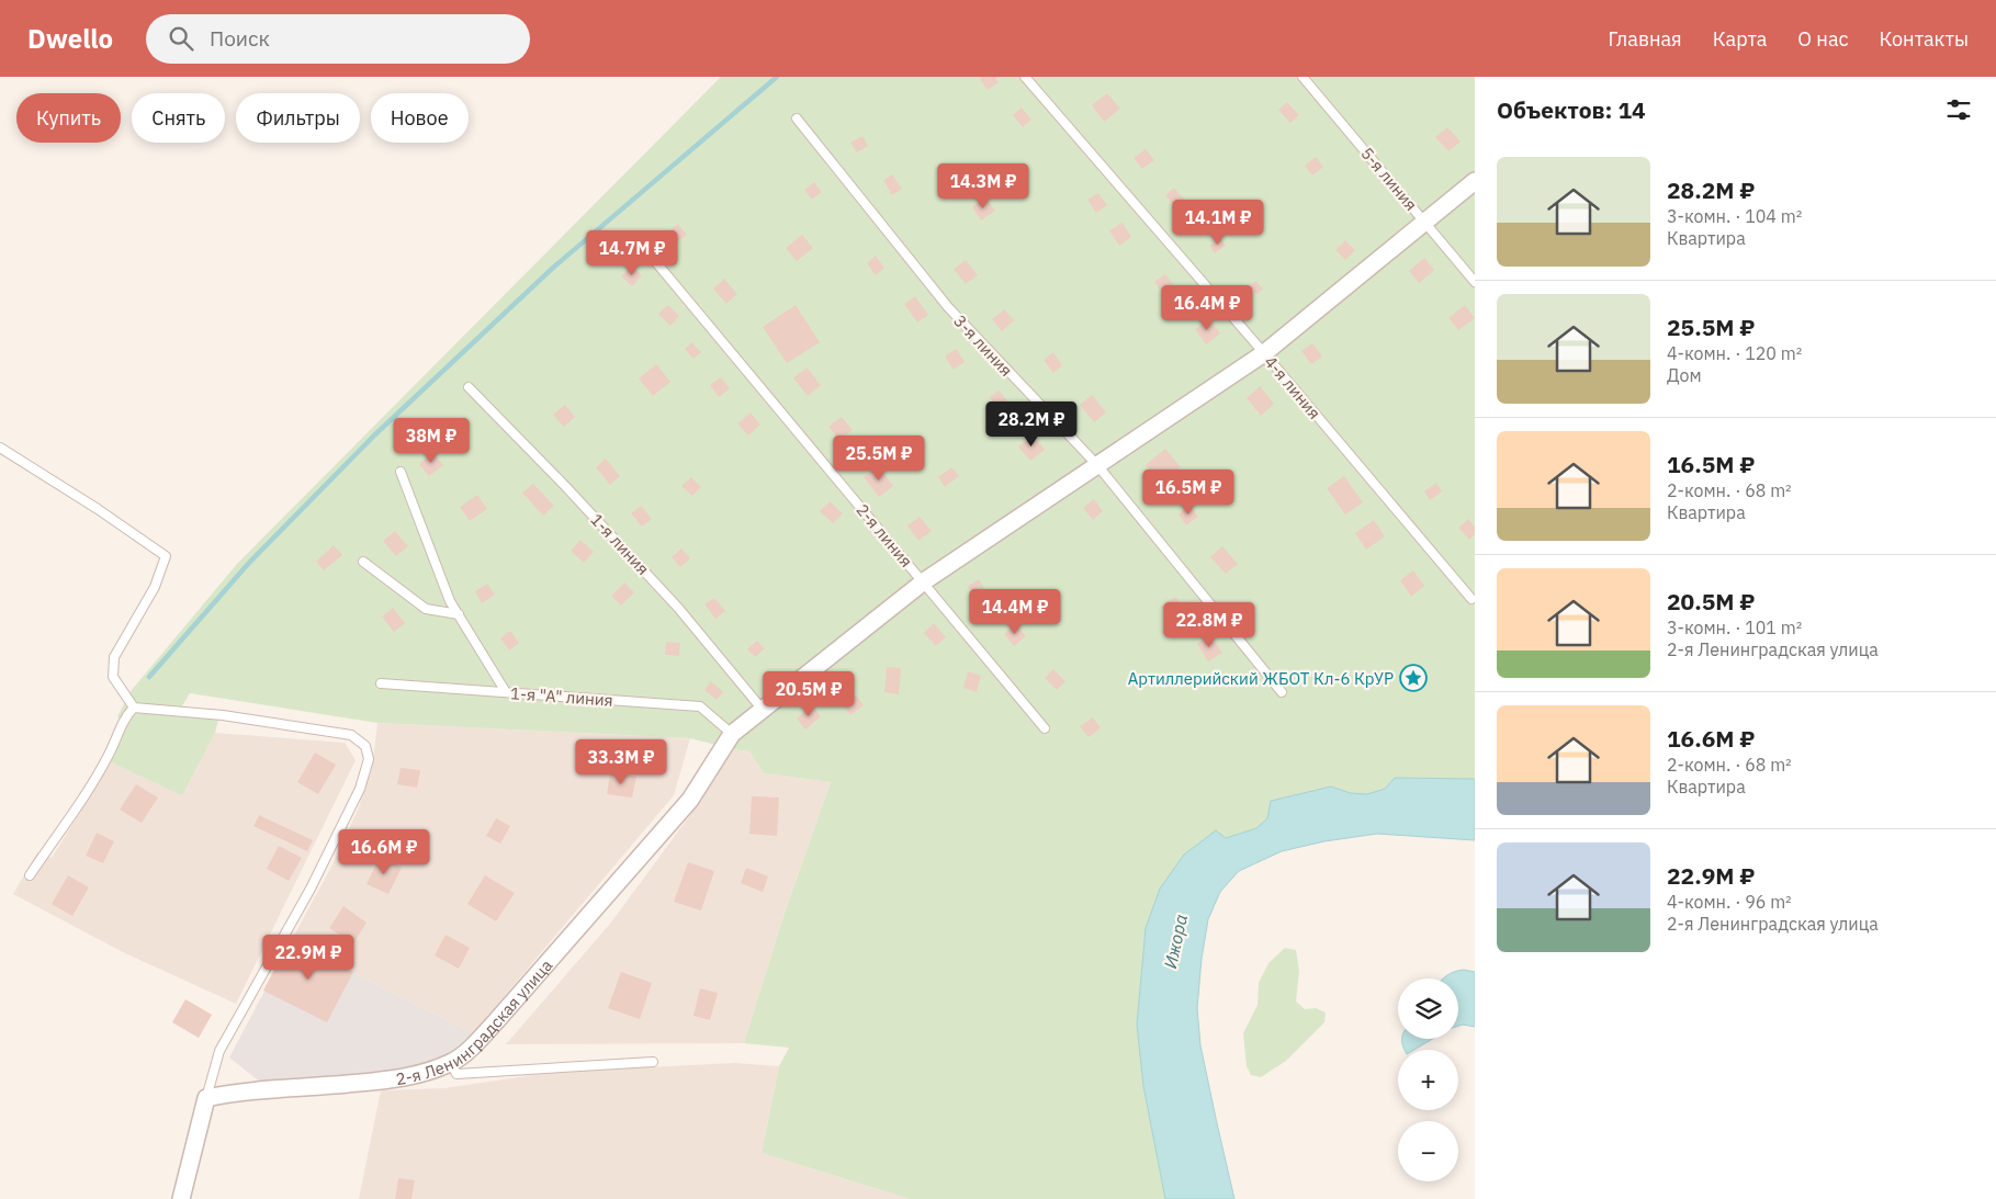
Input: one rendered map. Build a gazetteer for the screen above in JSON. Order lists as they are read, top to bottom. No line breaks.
{"streets":{"street":["2-я Ленинградская улица"],"lane":["5-я линия","3-я линия","4-я линия","2-я линия","1-я линия","1-я \"А\" линия"]},"crossings":[["5-я линия","2-я Ленинградская улица"],["3-я линия","2-я Ленинградская улица"],["4-я линия","2-я Ленинградская улица"],["2-я линия","2-я Ленинградская улица"],["1-я линия","2-я Ленинградская улица"],["1-я \"А\" линия","2-я Ленинградская улица"]],"water":["Ижора"],"places":{"place":["Артиллерийский ЖБОТ Кл-6 КрУР"]},"page":{"header":"Dwello","search":"Поиск","nav":["Главная","Карта","О нас","Контакты"],"heading":"Объектов: 14","chip":["Купить","Снять","Фильтры","Новое"],"list":[{"name":"28.2M ₽","note":"3-комн. · 104 m² · Квартира"},{"name":"25.5M ₽","note":"4-комн. · 120 m² · Дом"},{"name":"16.5M ₽","note":"2-комн. · 68 m² · Квартира"},{"name":"20.5M ₽","note":"3-комн. · 101 m² · 2-я Ленинградская улица"},{"name":"16.6M ₽","note":"2-комн. · 68 m² · Квартира"},{"name":"22.9M ₽","note":"4-комн. · 96 m² · 2-я Ленинградская улица"}],"price":["14.3M ₽","14.1M ₽","14.7M ₽","16.4M ₽","28.2M ₽","38M ₽","25.5M ₽","16.5M ₽","14.4M ₽","22.8M ₽","20.5M ₽","33.3M ₽","16.6M ₽","22.9M ₽"],"map_buttons":["+","−"]}}
